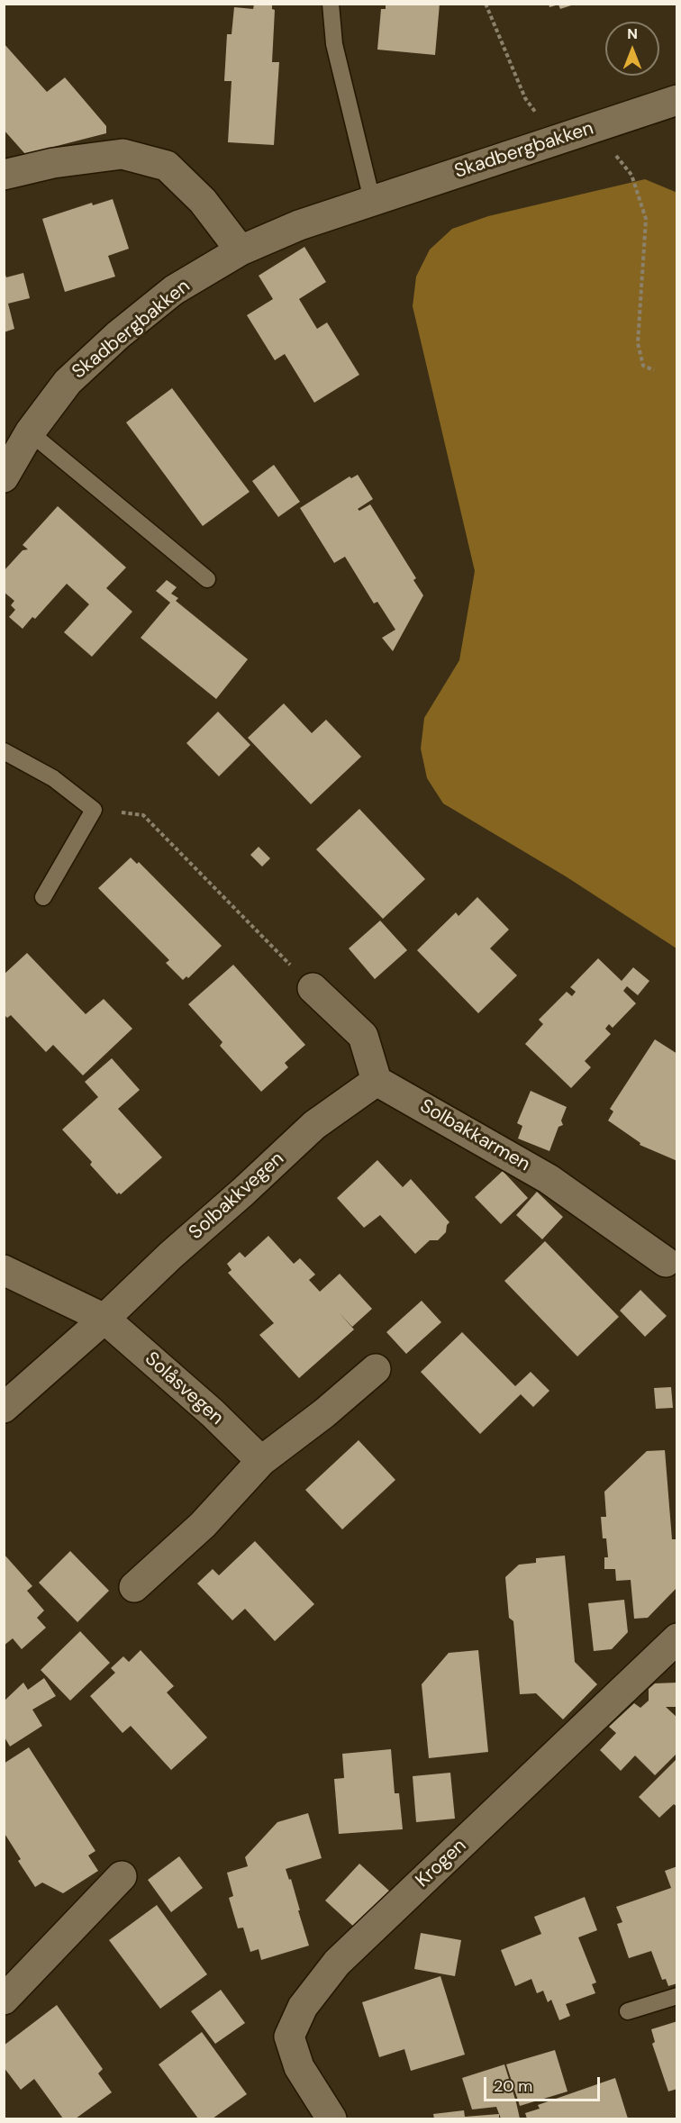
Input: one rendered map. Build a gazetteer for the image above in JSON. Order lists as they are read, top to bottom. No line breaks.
{"streets":{"street":["Skadbergbakken","Solbakkarmen","Solbakkvegen","Solåsvegen","Krogen"]},"crossings":[["Solbakkarmen","Solbakkvegen"],["Solbakkvegen","Solåsvegen"]],"scale_bar":"20 m","north":"top"}
